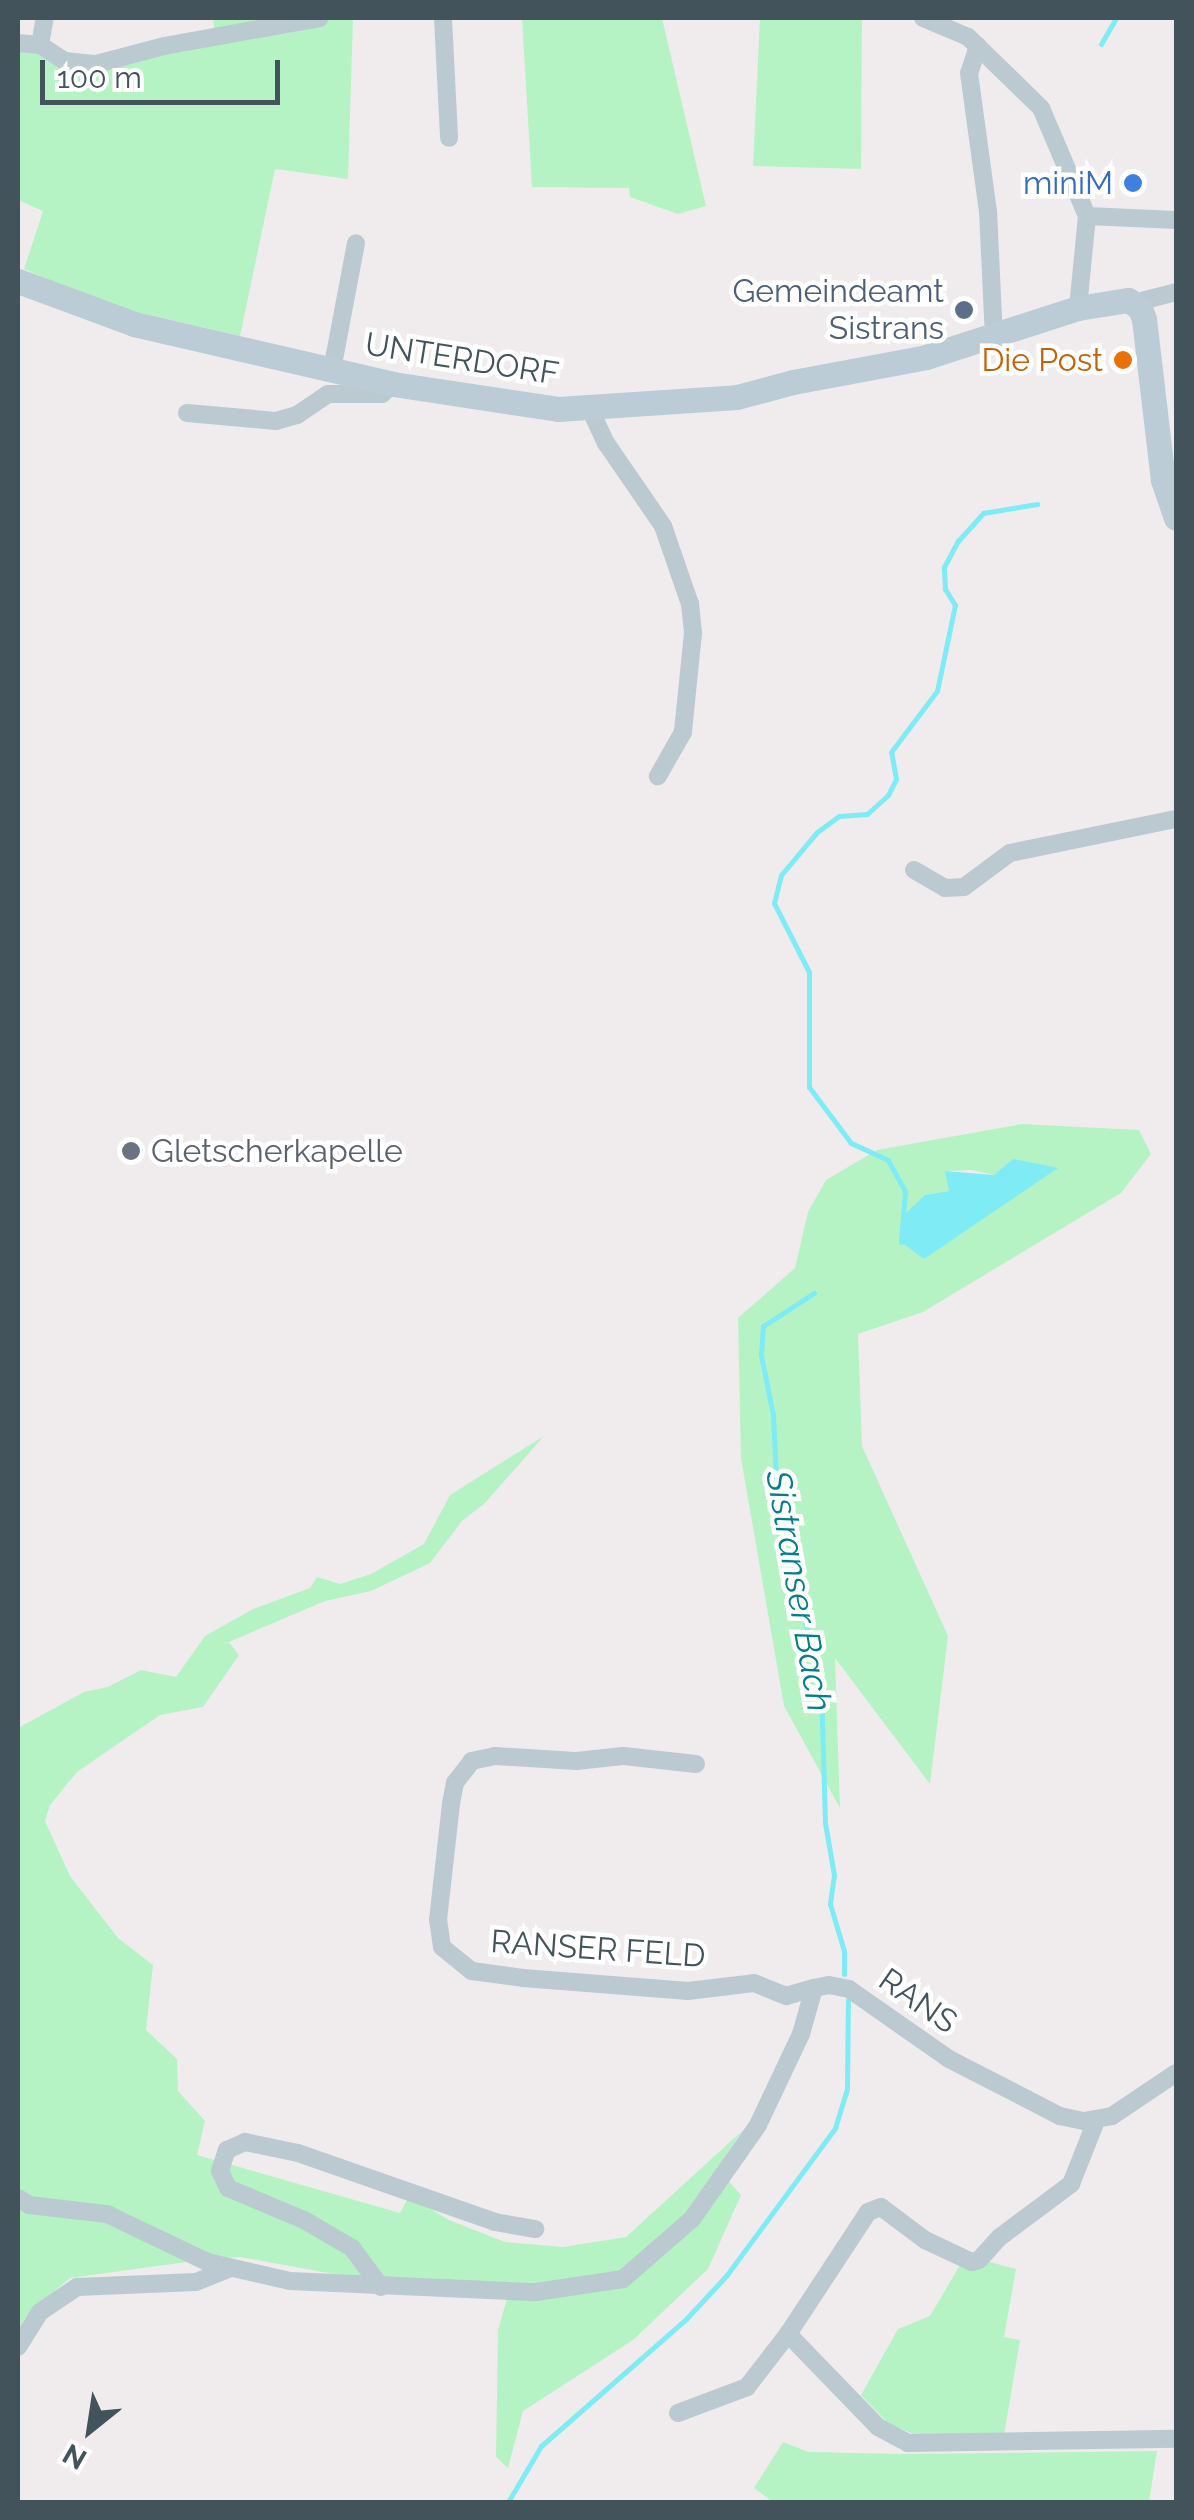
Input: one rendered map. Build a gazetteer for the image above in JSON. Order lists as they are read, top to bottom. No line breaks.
{"streets":{"main road":["UNTERDORF"],"street":["RANSER FELD","RANS"]},"crossings":[["RANSER FELD","RANS"]],"water":["Sistranser Bach"],"places":["miniM","Gemeindeamt Sistrans","Die Post","Gletscherkapelle"],"scale_bar":"100 m","north":"bottom left"}
